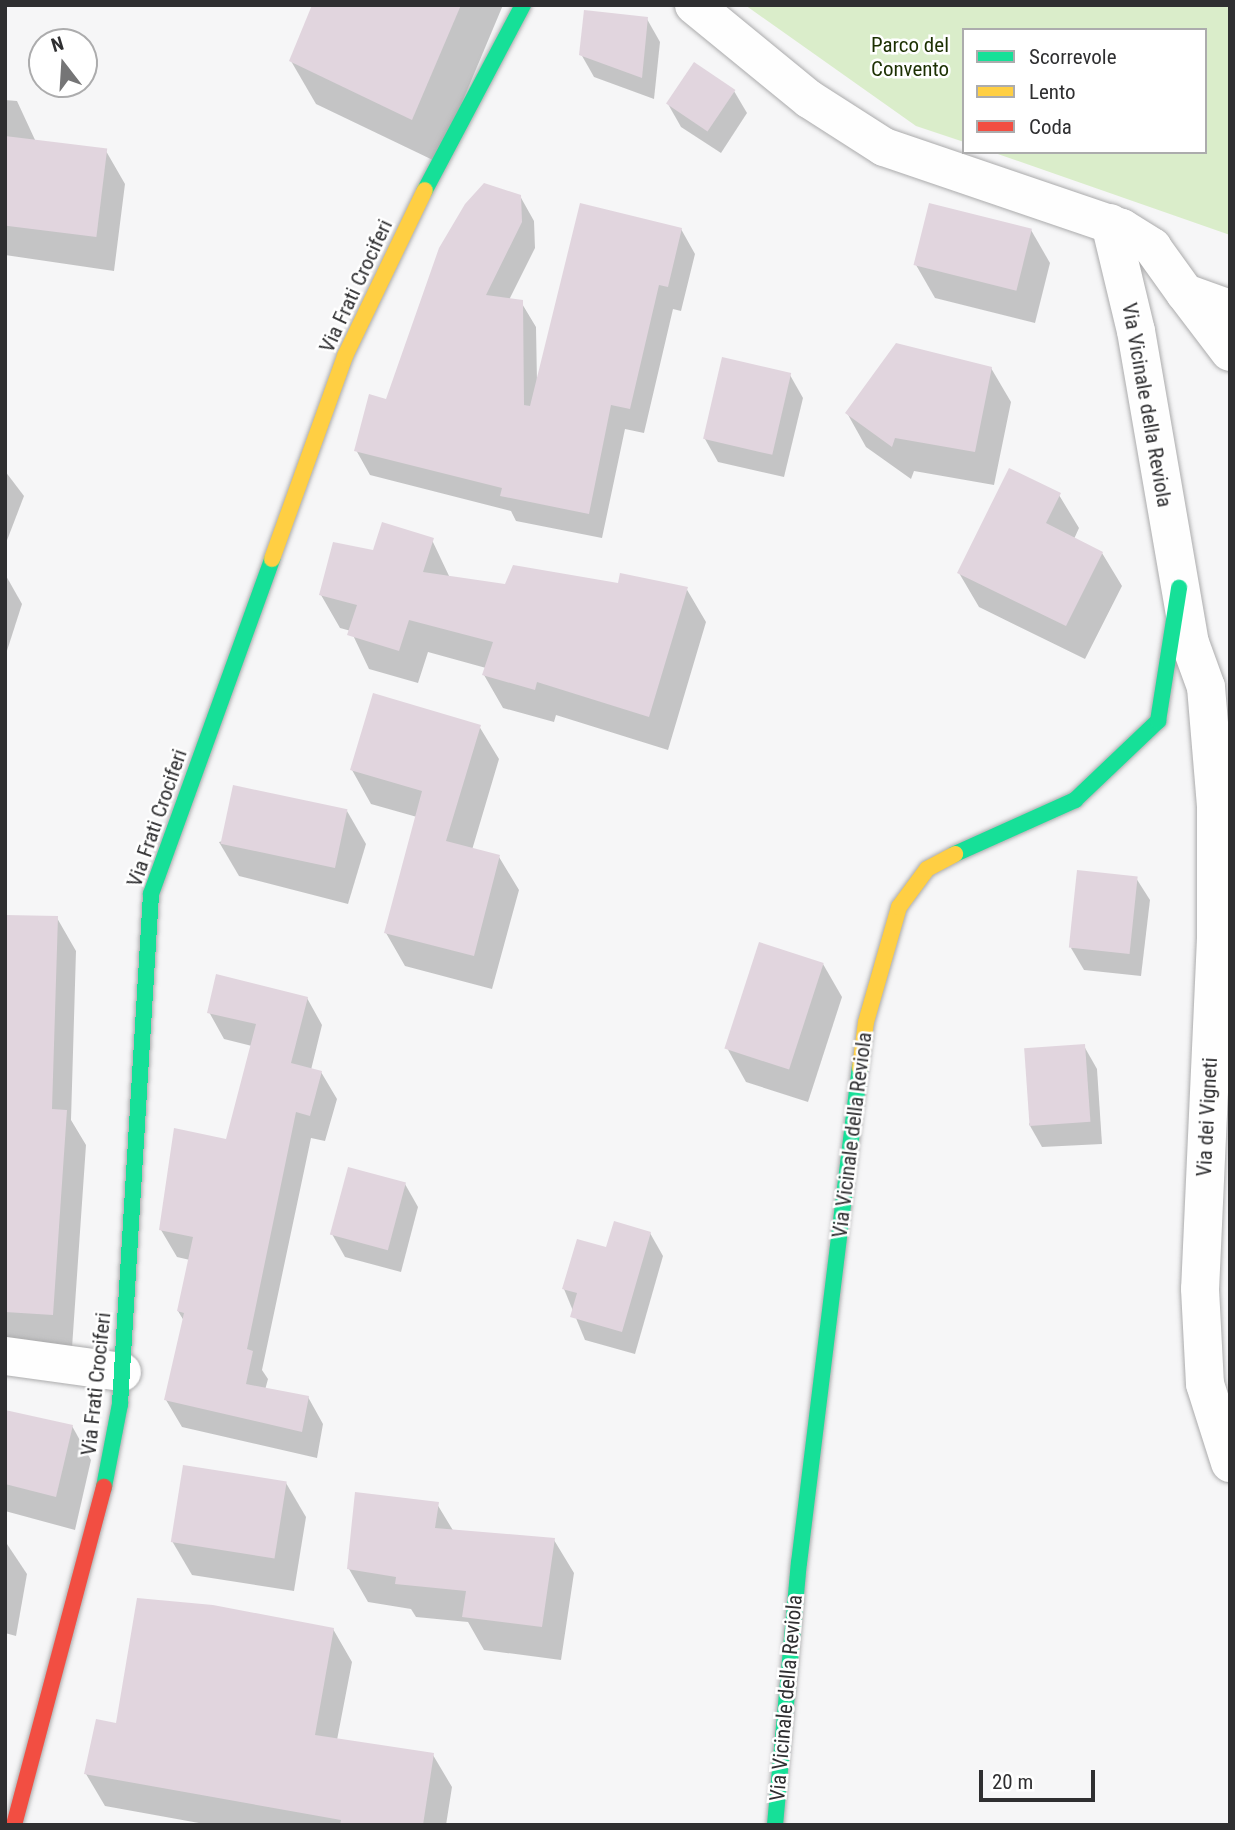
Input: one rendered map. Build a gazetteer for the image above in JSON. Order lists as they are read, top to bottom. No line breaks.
{"streets":{"street":["Via Frati Crociferi","Via Vicinale della Reviola","Via dei Vigneti"]},"crossings":[["Via Vicinale della Reviola","Via dei Vigneti"]],"parks":["Parco del Convento"],"legend":["Scorrevole","Lento","Coda"],"scale_bar":"20 m","north":"top"}
